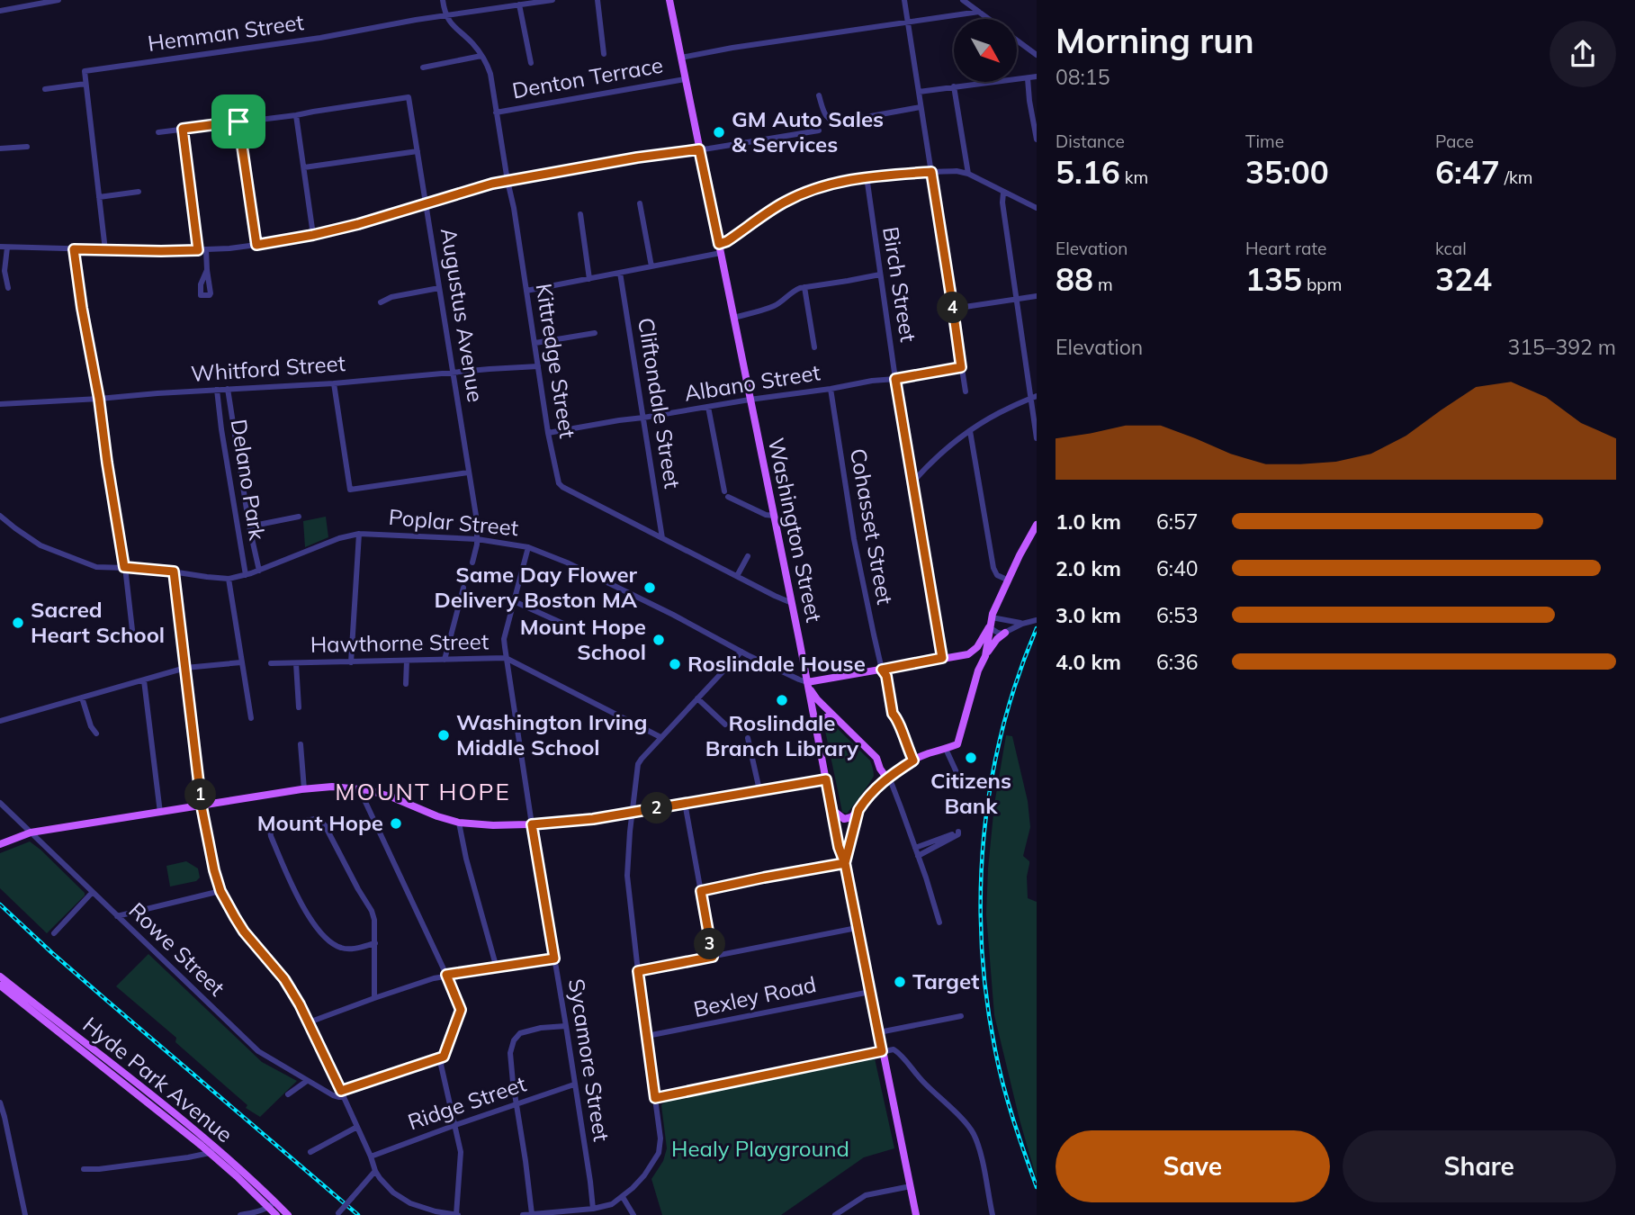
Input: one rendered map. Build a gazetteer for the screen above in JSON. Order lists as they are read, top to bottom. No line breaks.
{"streets":{"main road":["Washington Street","Hyde Park Avenue"],"street":["Hemman Street","Denton Terrace","Birch Street","Augustus Avenue","Kittredge Street","Whitford Street","Albano Street","Cliftondale Street","Delano Park","Poplar Street","Cohasset Street","Hawthorne Street","Rowe Street","Bexley Road","Sycamore Street","Ridge Street"]},"crossings":[["Hemman Street","Kittredge Street"],["Denton Terrace","Kittredge Street"],["Denton Terrace","Washington Street"],["Birch Street","Albano Street"],["Augustus Avenue","Whitford Street"],["Augustus Avenue","Poplar Street"],["Kittredge Street","Whitford Street"],["Kittredge Street","Albano Street"],["Kittredge Street","Cliftondale Street"],["Kittredge Street","Washington Street"],["Whitford Street","Delano Park"],["Albano Street","Cliftondale Street"],["Albano Street","Cohasset Street"],["Albano Street","Washington Street"],["Delano Park","Poplar Street"],["Poplar Street","Washington Street"],["Poplar Street","Sycamore Street"],["Washington Street","Bexley Road"],["Hawthorne Street","Sycamore Street"],["Sycamore Street","Ridge Street"]],"districts":["MOUNT HOPE"],"parks":["Healy Playground"],"places":["GM Auto Sales & Services","Same Day Flower Delivery Boston MA","Sacred Heart School","Mount Hope School","Roslindale House","Roslindale Branch Library","Washington Irving Middle School","Citizens Bank","Mount Hope","Target"],"north":"bottom right","page":{"heading":["Morning run","08:15"],"stats":[["Distance","5.16 km"],["Time","35:00"],["Pace","6:47 /km"],["Elevation","88 m"],["Heart rate","135 bpm"],["kcal","324"]],"pins":["4","1","2","3"],"chart":["Elevation","315–392 m"],"list":[{"name":"1.0 km","note":"6:57"},{"name":"2.0 km","note":"6:40"},{"name":"3.0 km","note":"6:53"},{"name":"4.0 km","note":"6:36"}],"buttons":["Save","Share"]}}
